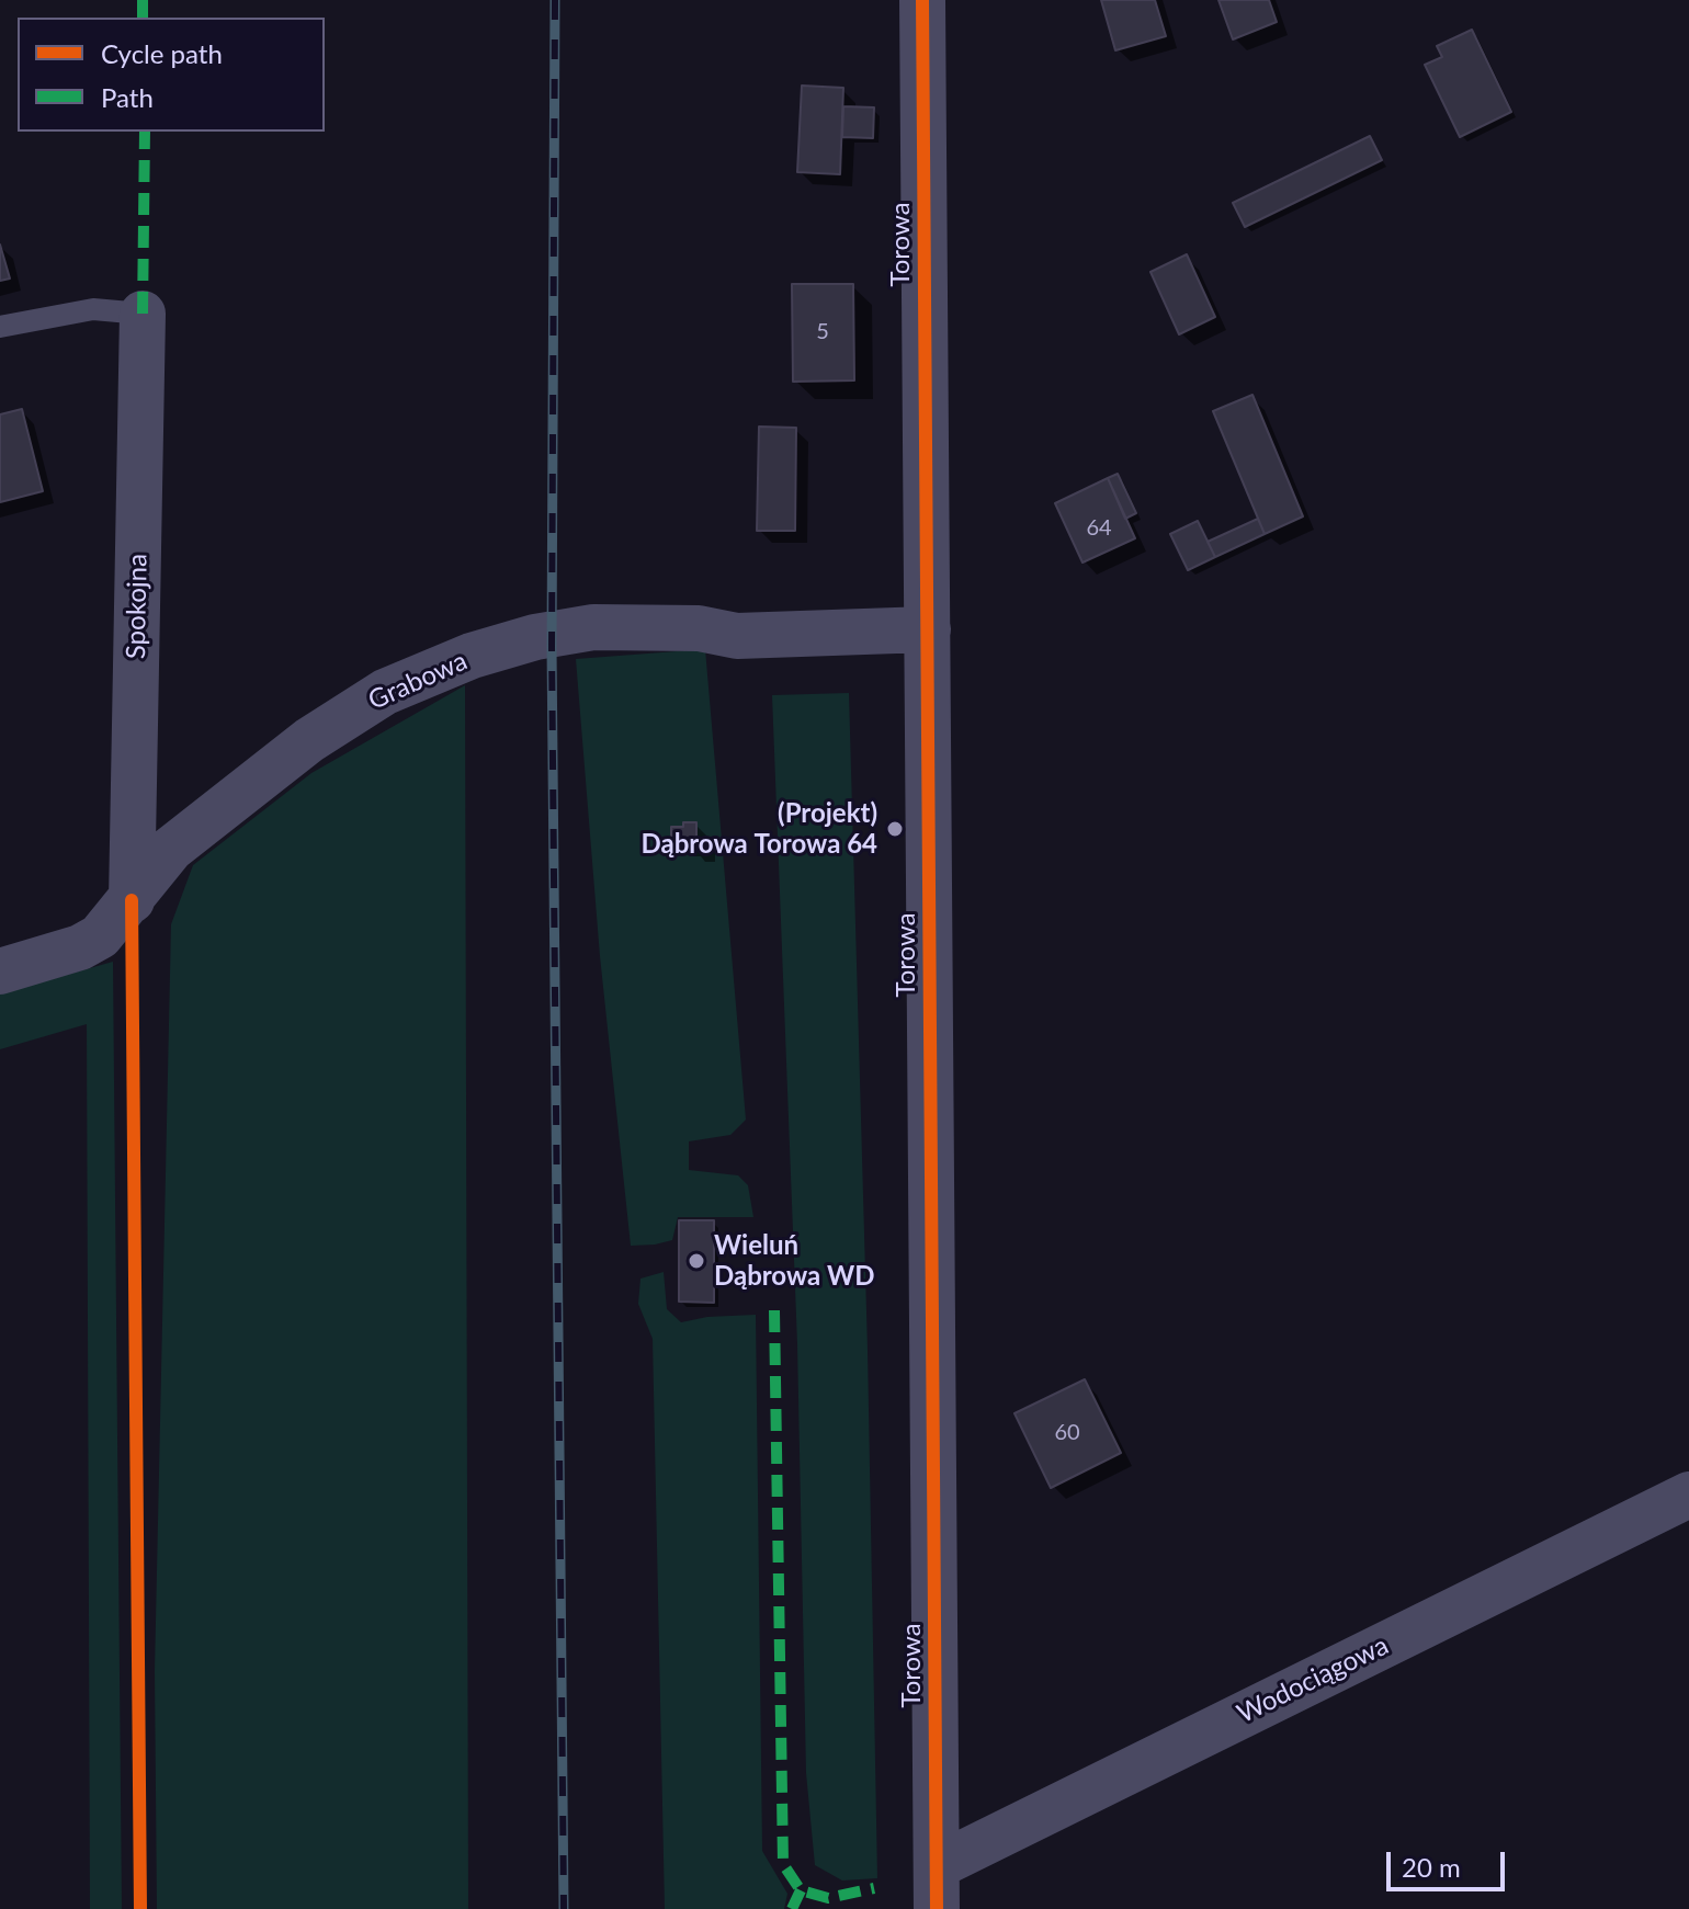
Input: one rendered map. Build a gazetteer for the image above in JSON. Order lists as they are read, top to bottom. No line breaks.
{"streets":{"street":["Torowa","Spokojna","Grabowa","Wodociągowa"]},"crossings":[["Torowa","Grabowa"],["Torowa","Wodociągowa"],["Spokojna","Grabowa"]],"places":["(Projekt) Dąbrowa Torowa 64","Wieluń Dąbrowa WD"],"house_numbers":["5","64","60"],"legend":["Cycle path","Path"],"scale_bar":"20 m"}
